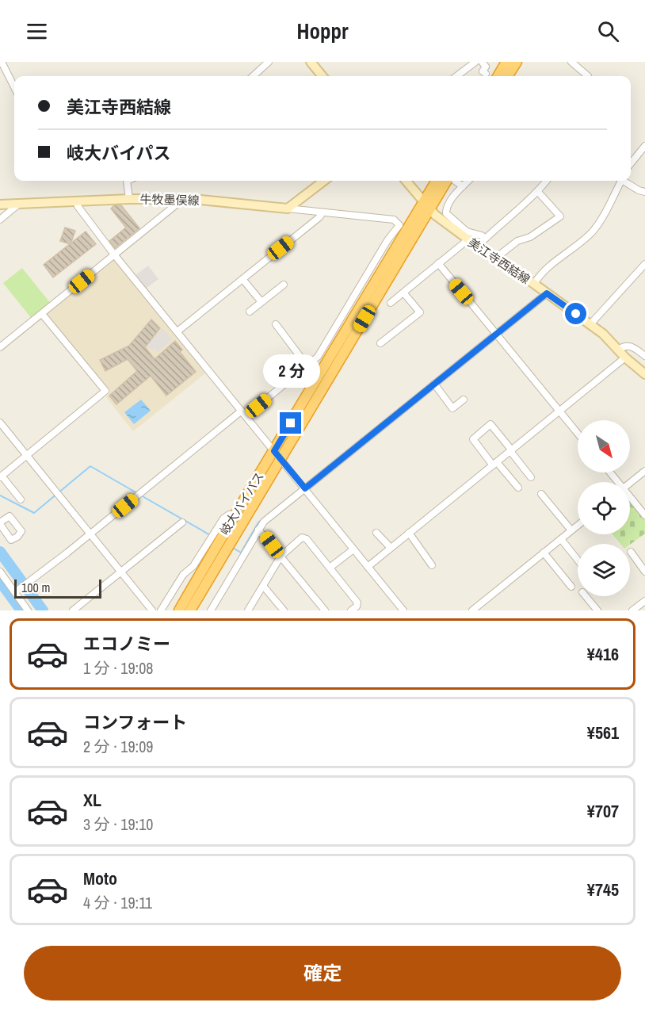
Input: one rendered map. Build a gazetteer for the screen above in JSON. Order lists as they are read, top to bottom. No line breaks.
{"streets":{"highway":["岐大バイパス"],"main road":["牛牧墨俣線","美江寺西結線"]},"crossings":[["美江寺西結線","岐大バイパス"]],"scale_bar":"100 m","north":"bottom right","page":{"header":"Hoppr","banner":["美江寺西結線","岐大バイパス"],"bubble":"2 分","scale":"100 m","list":[{"name":"エコノミー","note":"1 分 · 19:08","value":"¥416"},{"name":"コンフォート","note":"2 分 · 19:09","value":"¥561"},{"name":"XL","note":"3 分 · 19:10","value":"¥707"},{"name":"Moto","note":"4 分 · 19:11","value":"¥745"}],"buttons":"確定"}}
